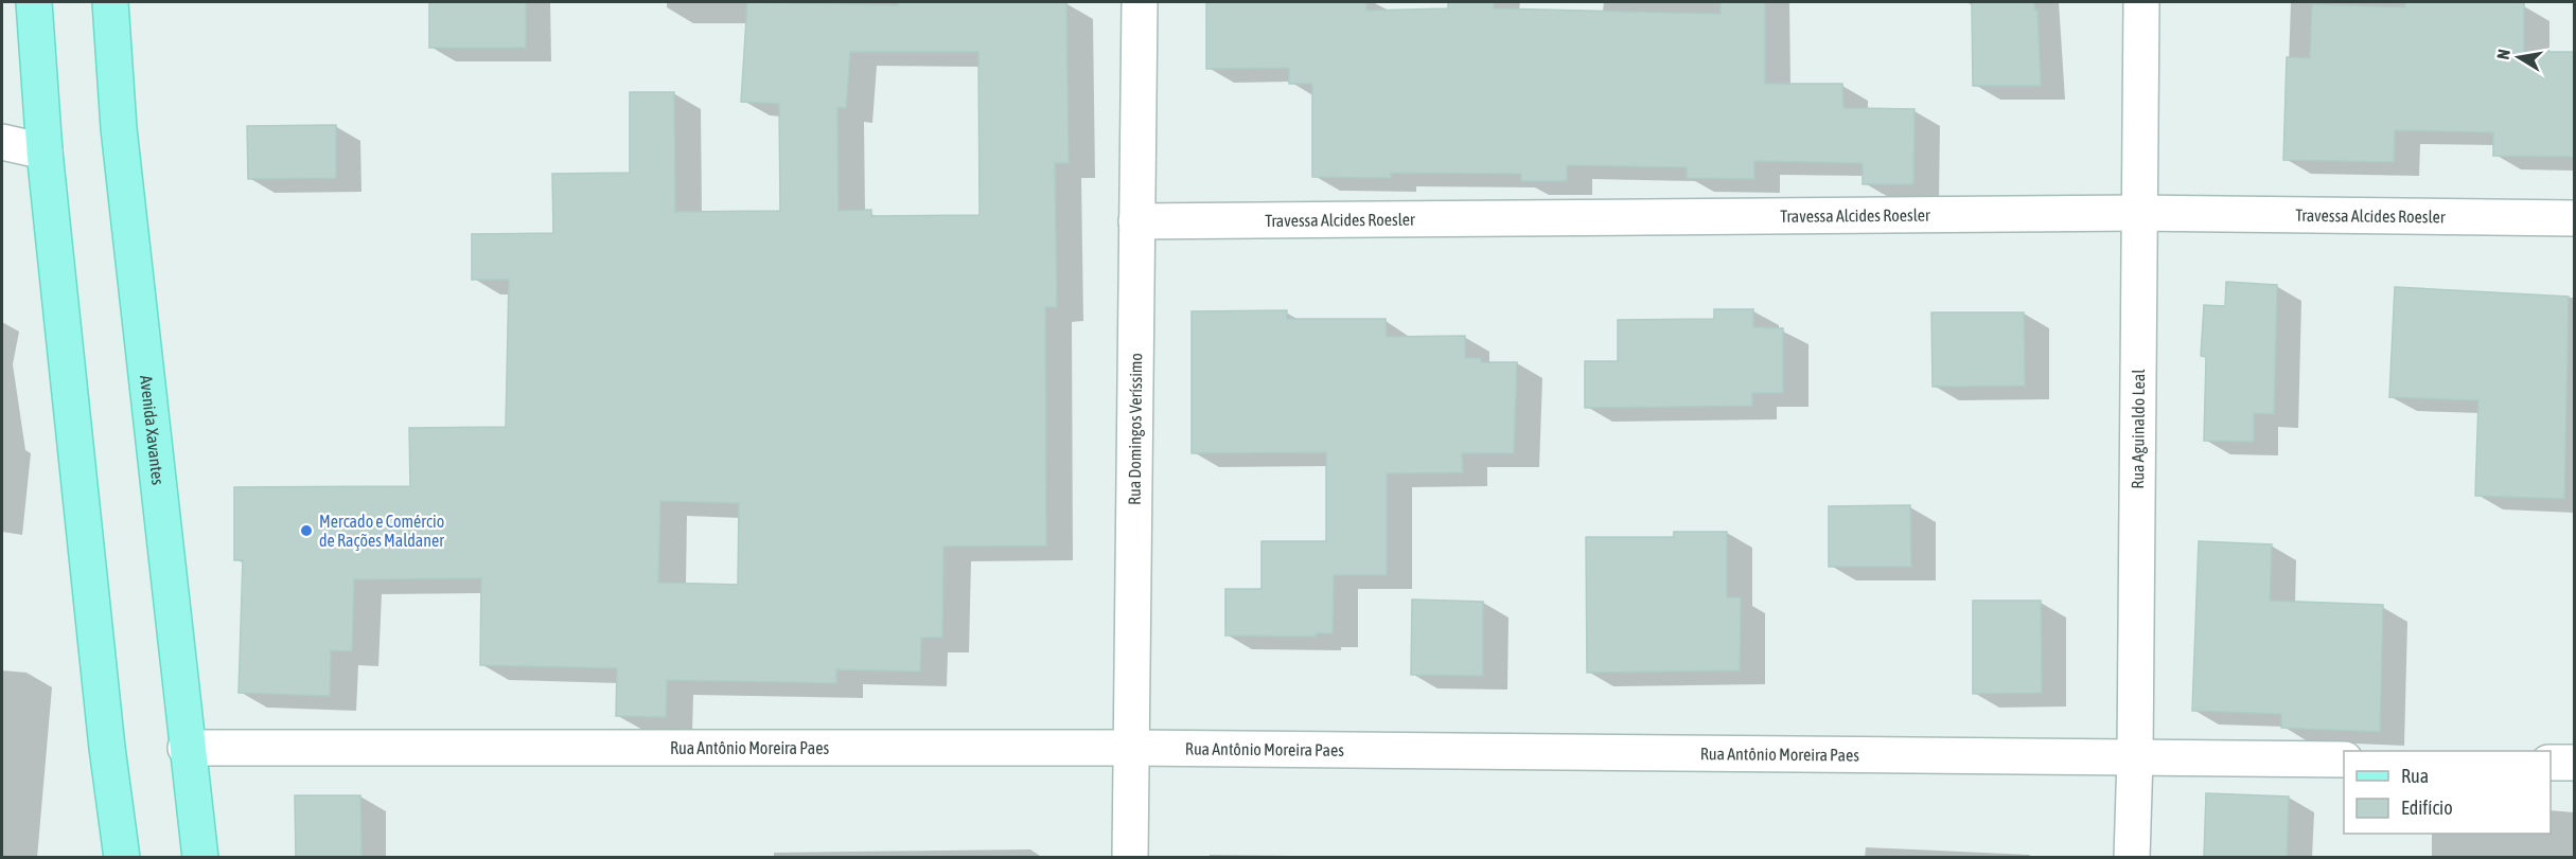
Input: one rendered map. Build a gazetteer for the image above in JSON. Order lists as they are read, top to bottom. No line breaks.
{"streets":{"main road":["Avenida Xavantes"],"street":["Travessa Alcides Roesler","Rua Domingos Veríssimo","Rua Aguinaldo Leal","Rua Antônio Moreira Paes"]},"crossings":[["Travessa Alcides Roesler","Rua Domingos Veríssimo"],["Travessa Alcides Roesler","Rua Aguinaldo Leal"],["Rua Domingos Veríssimo","Rua Antônio Moreira Paes"],["Avenida Xavantes","Rua Antônio Moreira Paes"],["Rua Aguinaldo Leal","Rua Antônio Moreira Paes"]],"places":["Mercado e Comércio de Rações Maldaner"],"legend":["Rua","Edifício"],"north":"left"}
